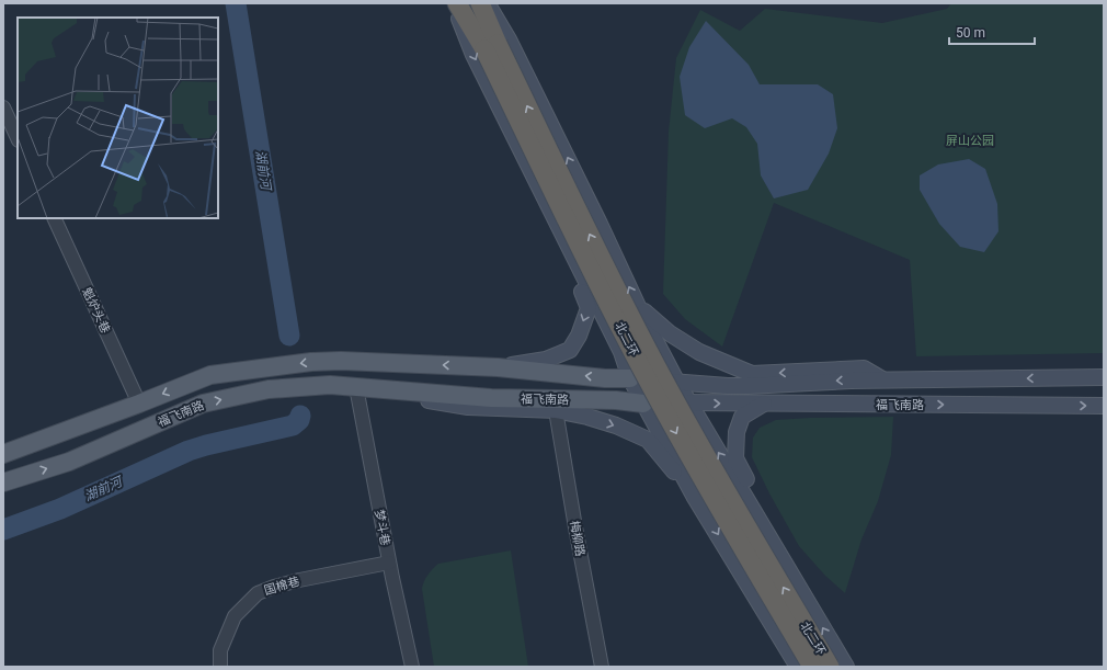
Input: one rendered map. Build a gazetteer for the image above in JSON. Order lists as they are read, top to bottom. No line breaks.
{"streets":{"highway":["北二环"],"main road":["福飞南路"],"street":["魁炉头巷","梦斗巷","梅柳路","国棉巷"]},"crossings":[["魁炉头巷","福飞南路"],["福飞南路","梦斗巷"],["梦斗巷","国棉巷"]],"water":["湖前河"],"parks":["屏山公园"],"scale_bar":"50 m"}
